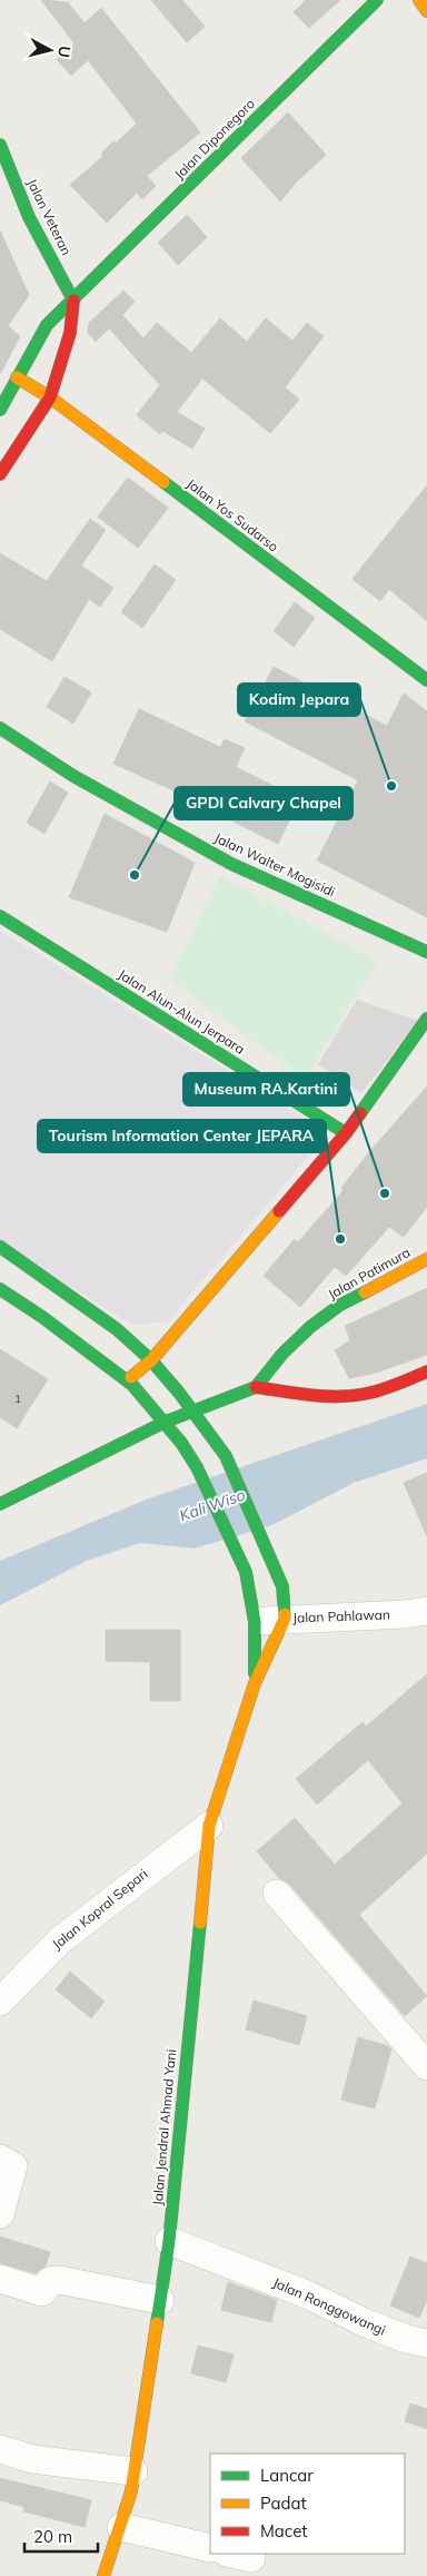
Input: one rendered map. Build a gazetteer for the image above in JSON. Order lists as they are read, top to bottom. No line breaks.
{"streets":{"main road":["Jalan Diponegoro","Jalan Veteran","Jalan Yos Sudarso","Jalan Walter Mogisidi","Jalan Alun-Alun Jerpara","Jalan Patimura","Jalan Jendral Ahmad Yani"],"street":["Jalan Pahlawan","Jalan Kopral Separi","Jalan Ronggowangi"]},"crossings":[["Jalan Diponegoro","Jalan Veteran"],["Jalan Diponegoro","Jalan Yos Sudarso"],["Jalan Patimura","Jalan Jendral Ahmad Yani"],["Jalan Pahlawan","Jalan Jendral Ahmad Yani"],["Jalan Kopral Separi","Jalan Jendral Ahmad Yani"],["Jalan Jendral Ahmad Yani","Jalan Ronggowangi"]],"water":["Kali Wiso"],"places":["Kodim Jepara","GPDI Calvary Chapel","Museum RA.Kartini","Tourism Information Center JEPARA"],"house_numbers":["1"],"legend":["Lancar","Padat","Macet"],"scale_bar":"20 m","north":"right"}
